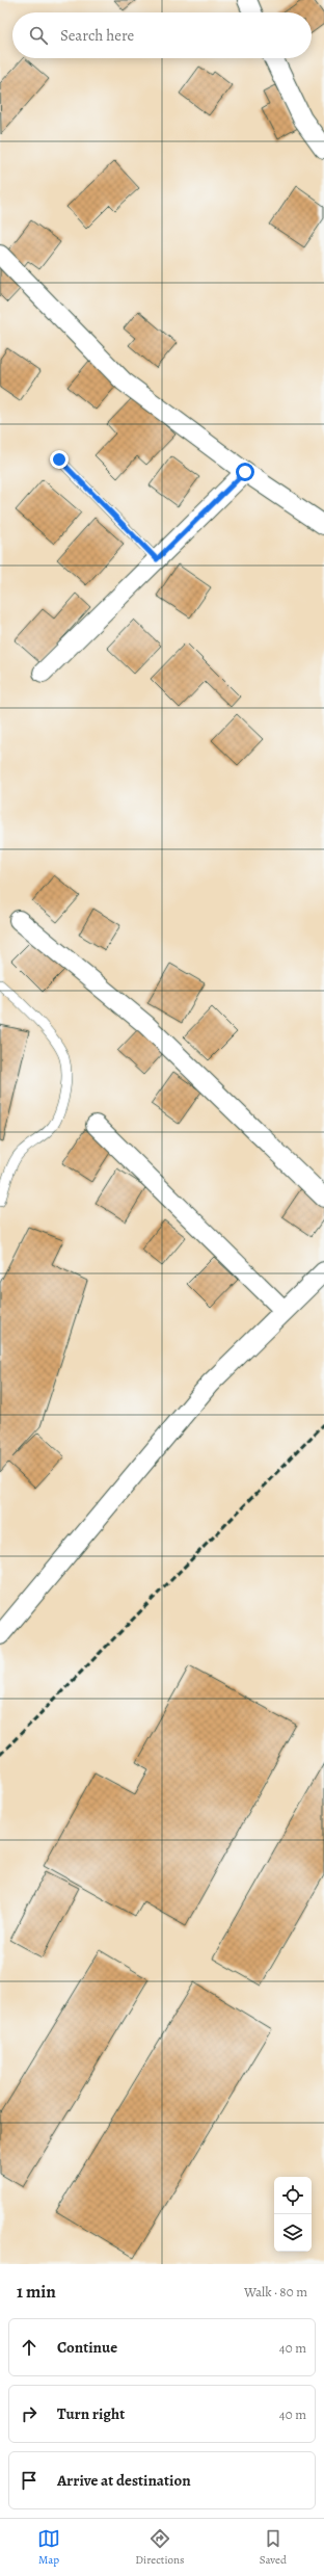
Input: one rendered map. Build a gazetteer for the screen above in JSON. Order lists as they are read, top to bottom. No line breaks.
{"page":{"search":"Search here","heading":["1 min","Walk · 80 m"],"list":[["Continue","40 m"],["Turn right","40 m"],"Arrive at destination"],"nav":["Map","Directions","Saved"]}}
